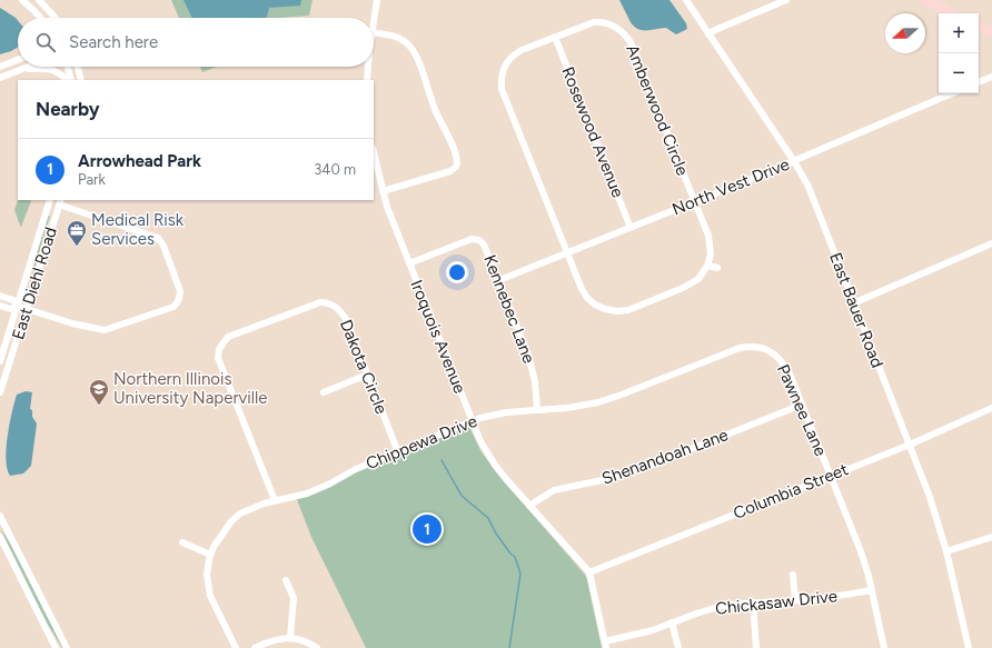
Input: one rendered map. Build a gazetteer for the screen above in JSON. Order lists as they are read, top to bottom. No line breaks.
{"streets":{"street":["Amberwood Circle","Rosewood Avenue","North Vest Drive","East Diehl Road","Kennebec Lane","East Bauer Road","Iroquois Avenue","Dakota Circle","Pawnee Lane","Chippewa Drive","Shenandoah Lane","Columbia Street","Chickasaw Drive"]},"crossings":[["Amberwood Circle","Rosewood Avenue"],["Amberwood Circle","North Vest Drive"],["Rosewood Avenue","North Vest Drive"],["North Vest Drive","Kennebec Lane"],["North Vest Drive","East Bauer Road"],["Kennebec Lane","Iroquois Avenue"],["Kennebec Lane","Chippewa Drive"],["East Bauer Road","Columbia Street"],["Iroquois Avenue","Chippewa Drive"],["Iroquois Avenue","Shenandoah Lane"],["Iroquois Avenue","Columbia Street"],["Iroquois Avenue","Chickasaw Drive"],["Dakota Circle","Chippewa Drive"],["Pawnee Lane","Chippewa Drive"],["Pawnee Lane","Shenandoah Lane"],["Pawnee Lane","Columbia Street"],["Pawnee Lane","Chickasaw Drive"]],"places":{"office":["Medical Risk Services"],"school or university":["Northern Illinois University Naperville"]},"north":"left","page":{"map_buttons":["+","−"],"search":"Search here","heading":"Nearby","list":[{"mark":"1","name":"Arrowhead Park","note":"Park","value":"340 m"}],"pins":"1"}}
